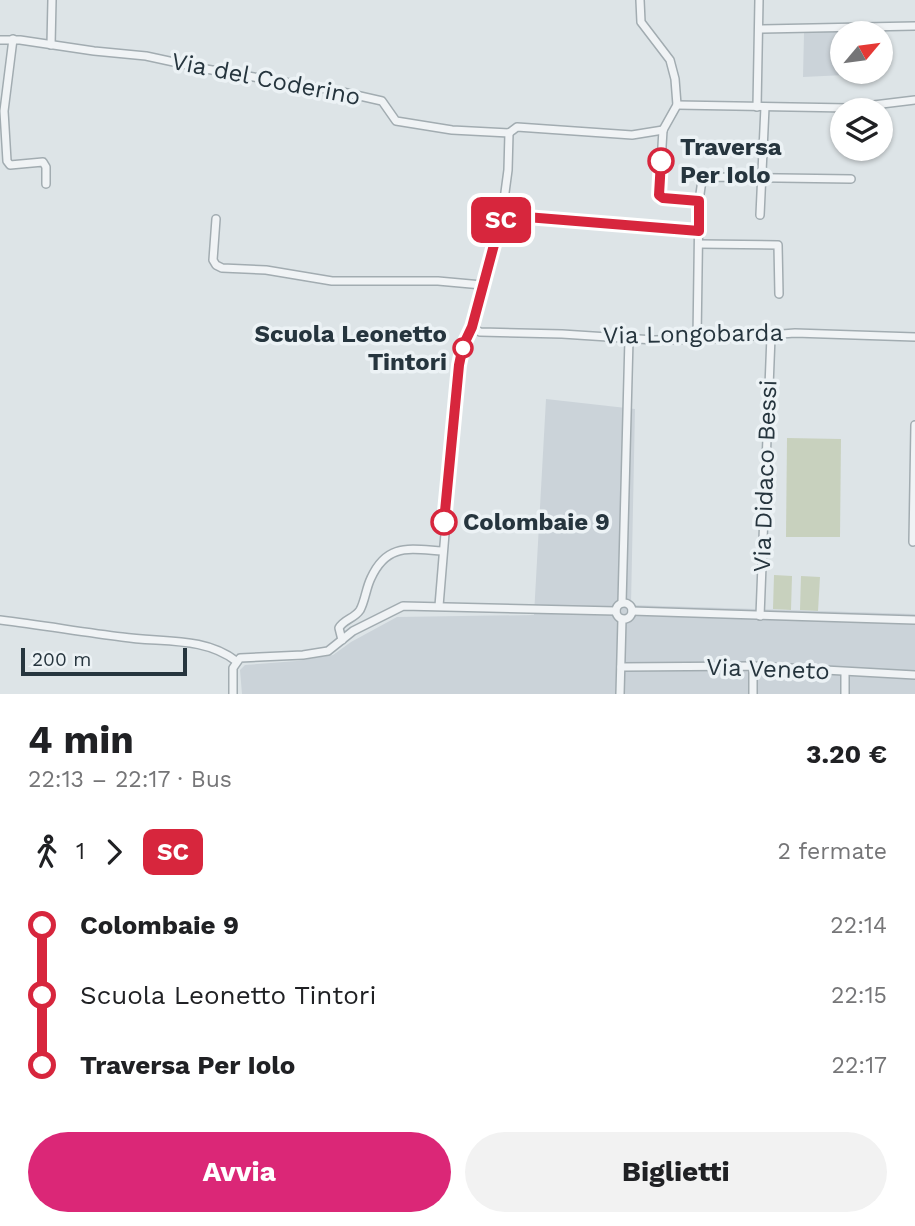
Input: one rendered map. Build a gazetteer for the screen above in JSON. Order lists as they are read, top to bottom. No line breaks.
{"streets":{"street":["Via del Coderino","Via Longobarda","Via Didaco Bessi","Via Veneto"]},"crossings":[["Via Longobarda","Via Didaco Bessi"]],"places":["Traversa Per Iolo","Scuola Leonetto Tintori","Colombaie 9"],"lines":["bus line SC"],"scale_bar":"200 m","north":"top right","page":{"on_map":"SC","scale":"200 m","heading":["4 min","22:13 – 22:17 · Bus","3.20 €"],"legs":["1","SC","2 fermate"],"list":[{"name":"Colombaie 9","value":"22:14"},{"name":"Scuola Leonetto Tintori","value":"22:15"},{"name":"Traversa Per Iolo","value":"22:17"}],"buttons":["Avvia","Biglietti"]}}
